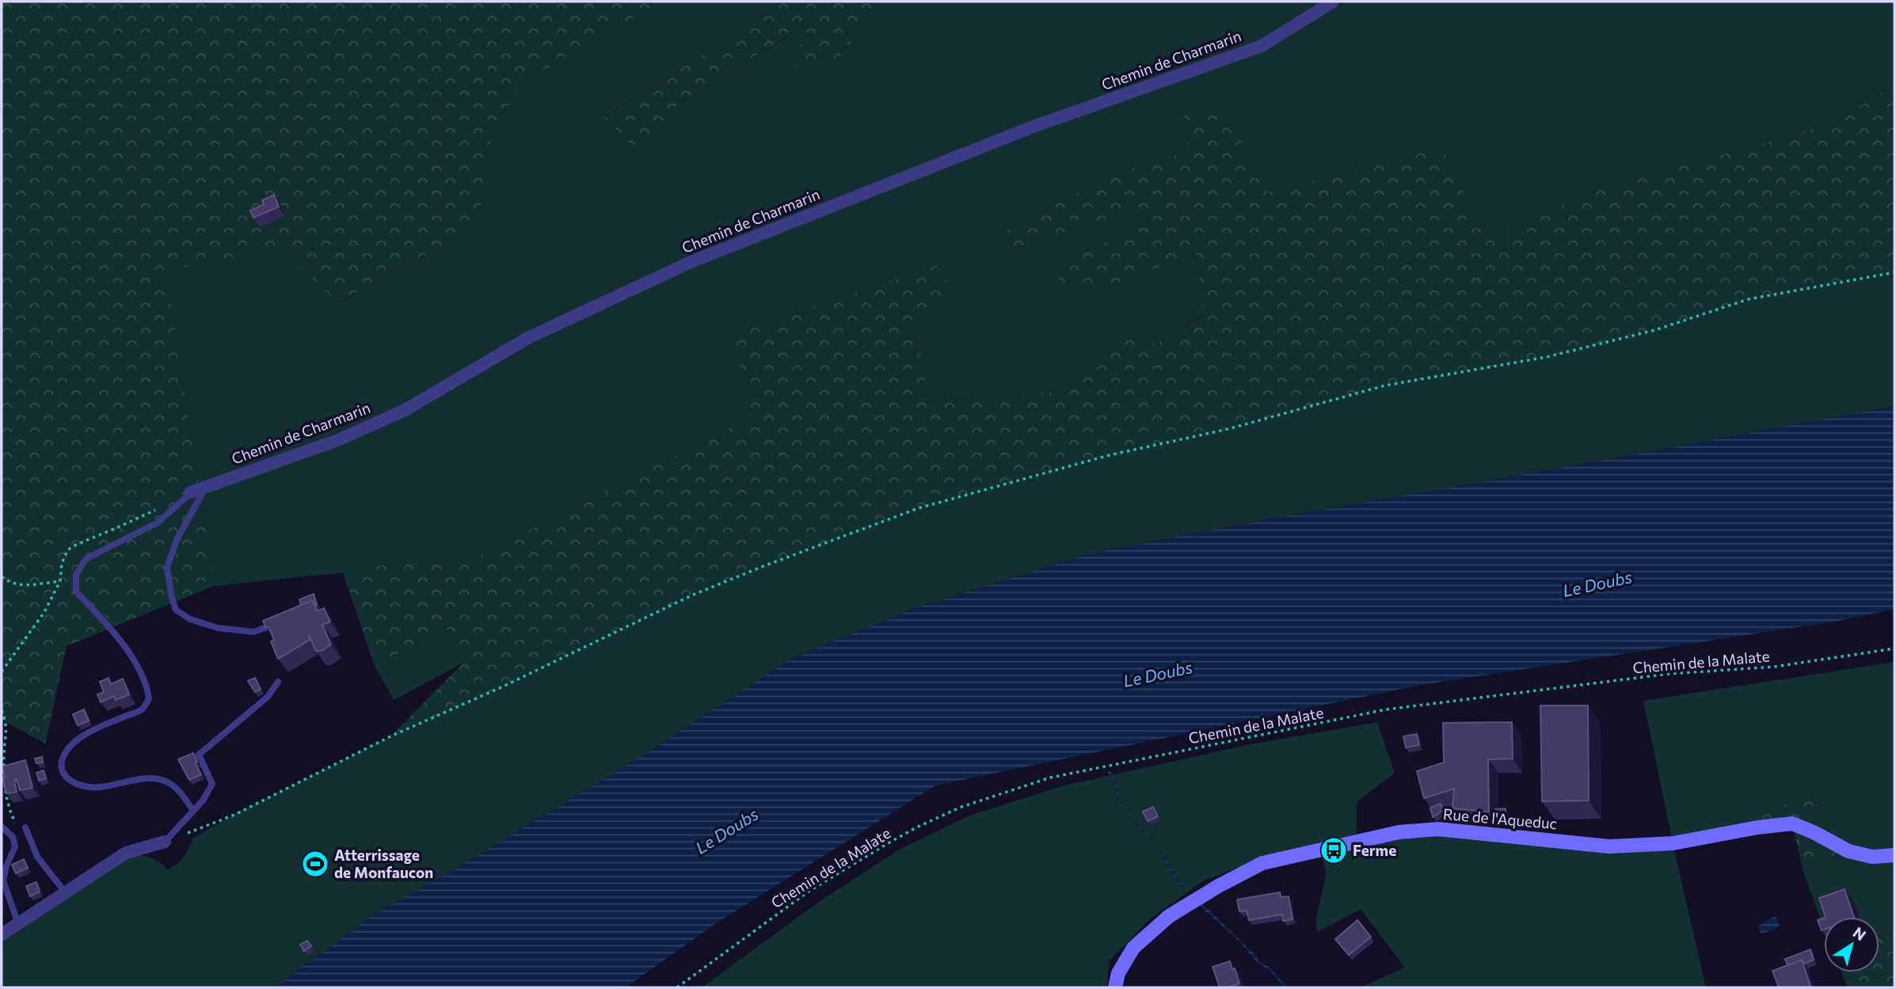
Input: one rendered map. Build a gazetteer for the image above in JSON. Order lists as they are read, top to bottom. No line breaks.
{"streets":{"street":["Chemin de Charmarin","Rue de l'Aqueduc"],"path":["Chemin de la Malate"]},"water":["Le Doubs"],"places":{"bus stop":["Ferme"],"sports":["Atterrissage de Monfaucon"]},"north":"top right"}
